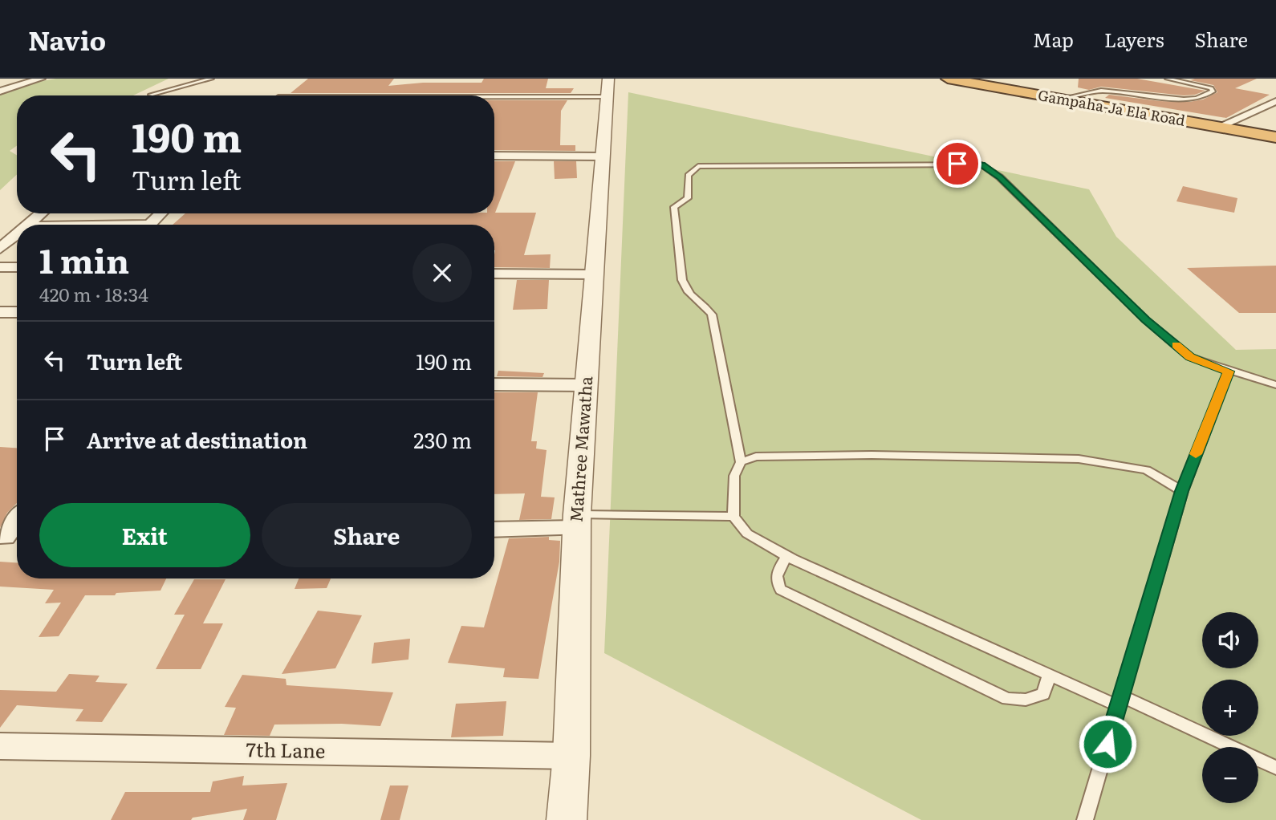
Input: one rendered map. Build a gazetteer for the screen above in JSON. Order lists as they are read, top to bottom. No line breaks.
{"streets":{"highway":["Gampaha-Ja Ela Road"],"street":["Mathree Mawatha","7th Lane"]},"crossings":[["Mathree Mawatha","7th Lane"]],"page":{"header":"Navio","nav":["Map","Layers","Share"],"turn":["190 m","Turn left"],"heading":["1 min","420 m · 18:34"],"list":[{"name":"Turn left","value":"190 m"},{"name":"Arrive at destination","value":"230 m"}],"buttons":["Exit","Share"],"map_buttons":["+","−"]}}
